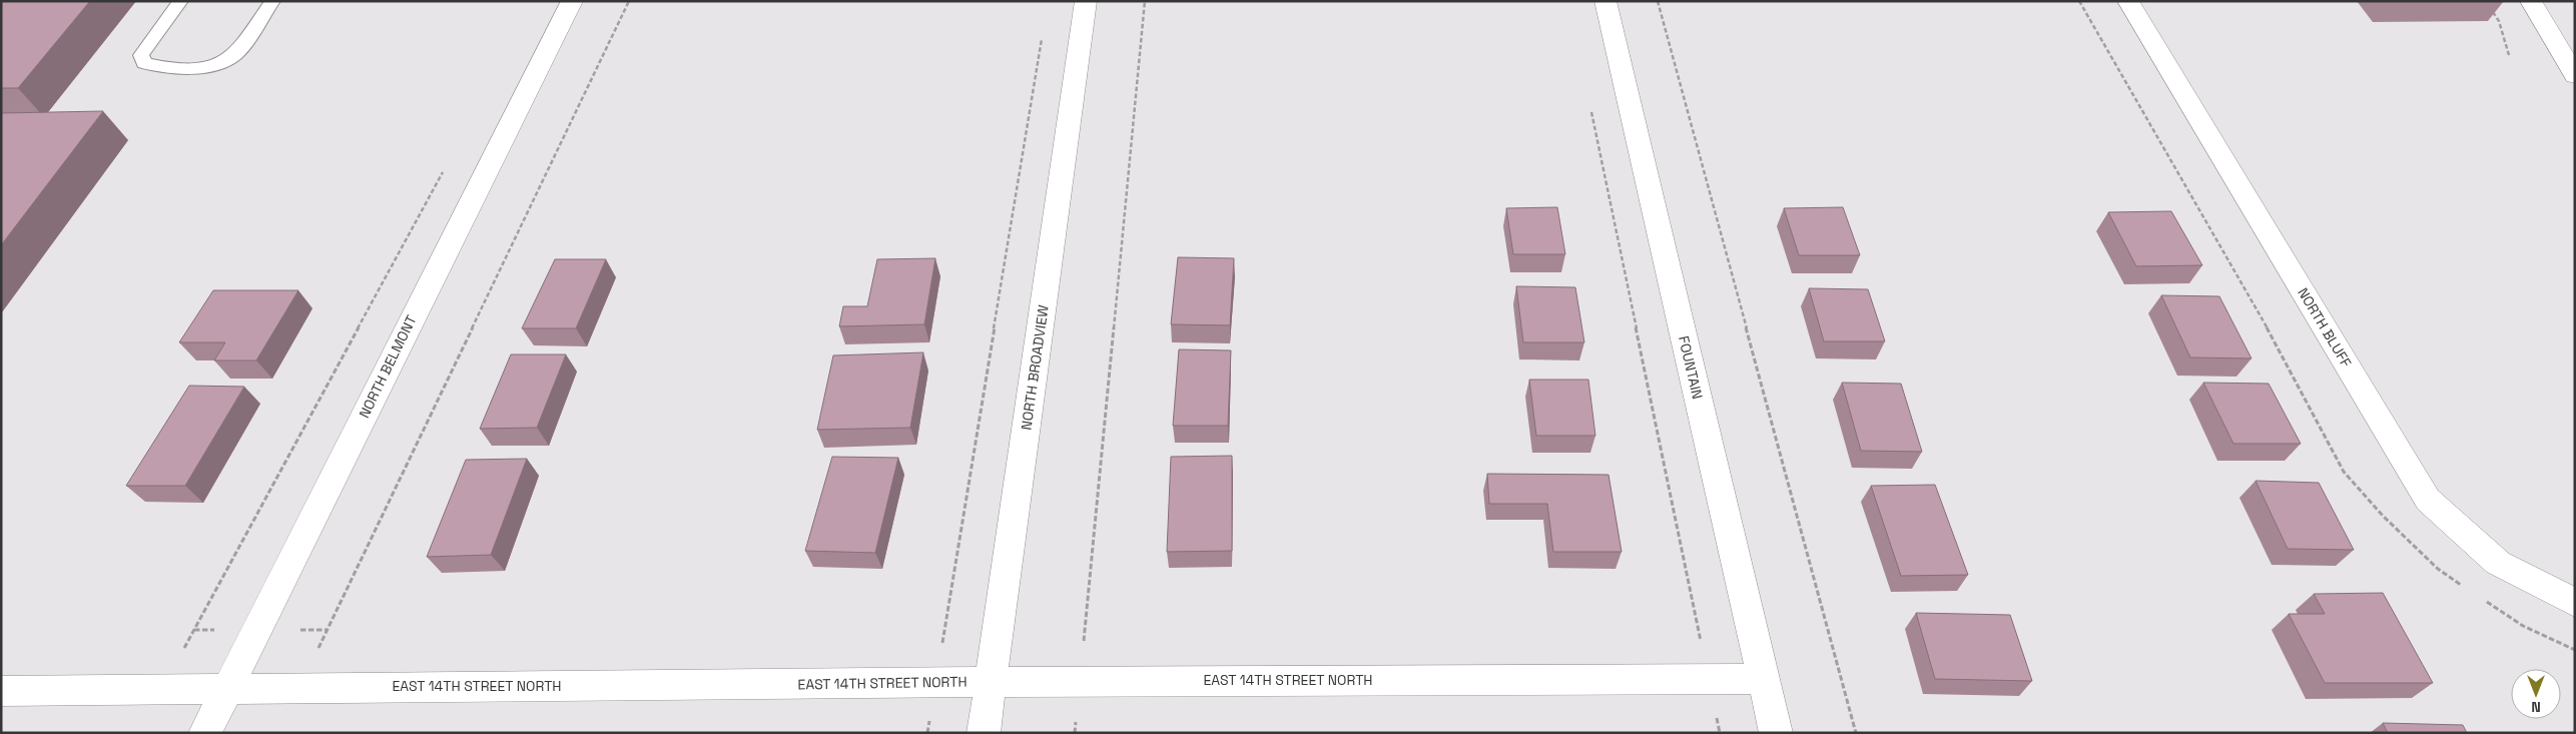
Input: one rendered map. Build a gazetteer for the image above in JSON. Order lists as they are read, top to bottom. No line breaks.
{"streets":{"street":["NORTH BLUFF","NORTH BELMONT","NORTH BROADVIEW","FOUNTAIN","EAST 14TH STREET NORTH"]},"crossings":[["NORTH BELMONT","EAST 14TH STREET NORTH"],["NORTH BROADVIEW","EAST 14TH STREET NORTH"],["FOUNTAIN","EAST 14TH STREET NORTH"]],"north":"bottom"}
